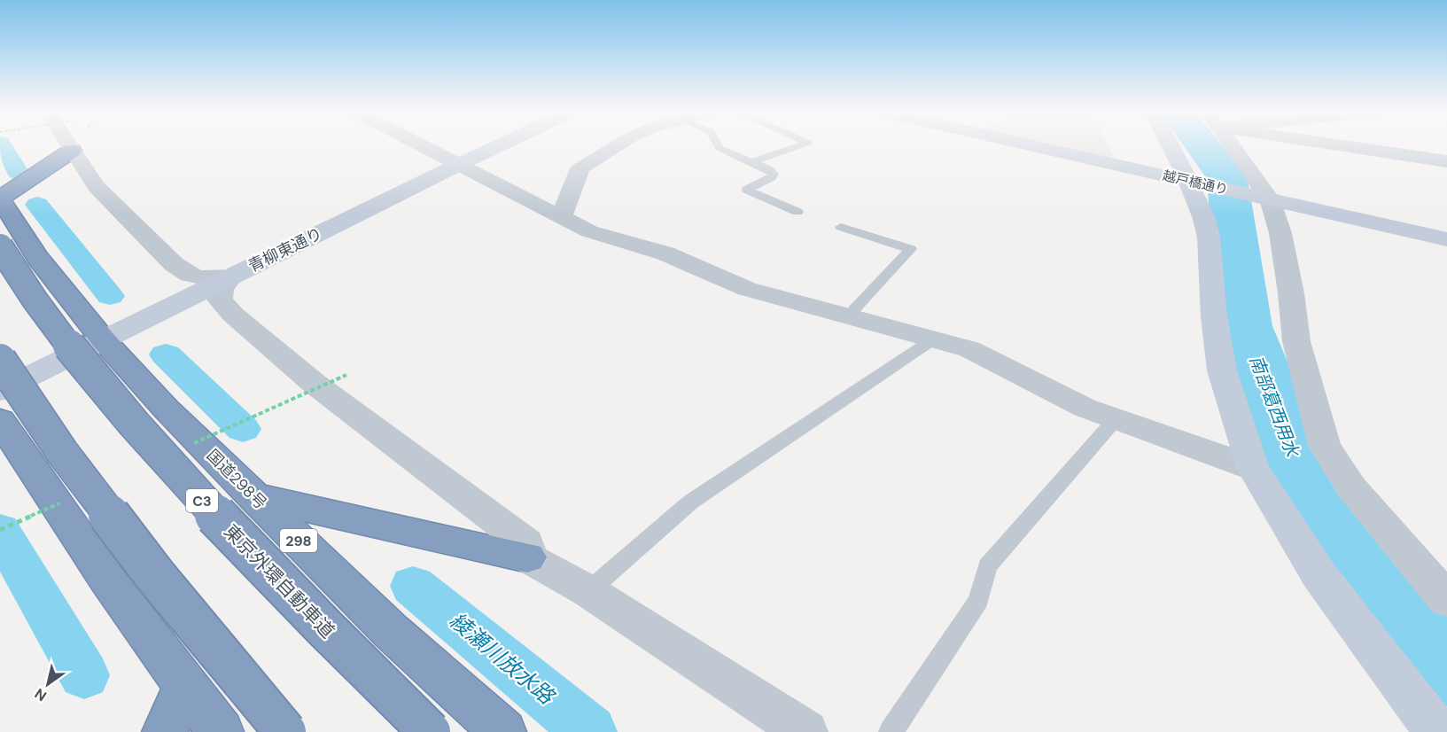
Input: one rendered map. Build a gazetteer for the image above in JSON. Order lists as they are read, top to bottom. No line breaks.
{"streets":{"highway":["国道298号","C3","298","東京外環自動車道"],"street":["越戸橋通り","青柳東通り"]},"crossings":[["青柳東通り","国道298号"]],"water":["南部葛西用水","綾瀬川放水路"],"north":"bottom left"}
